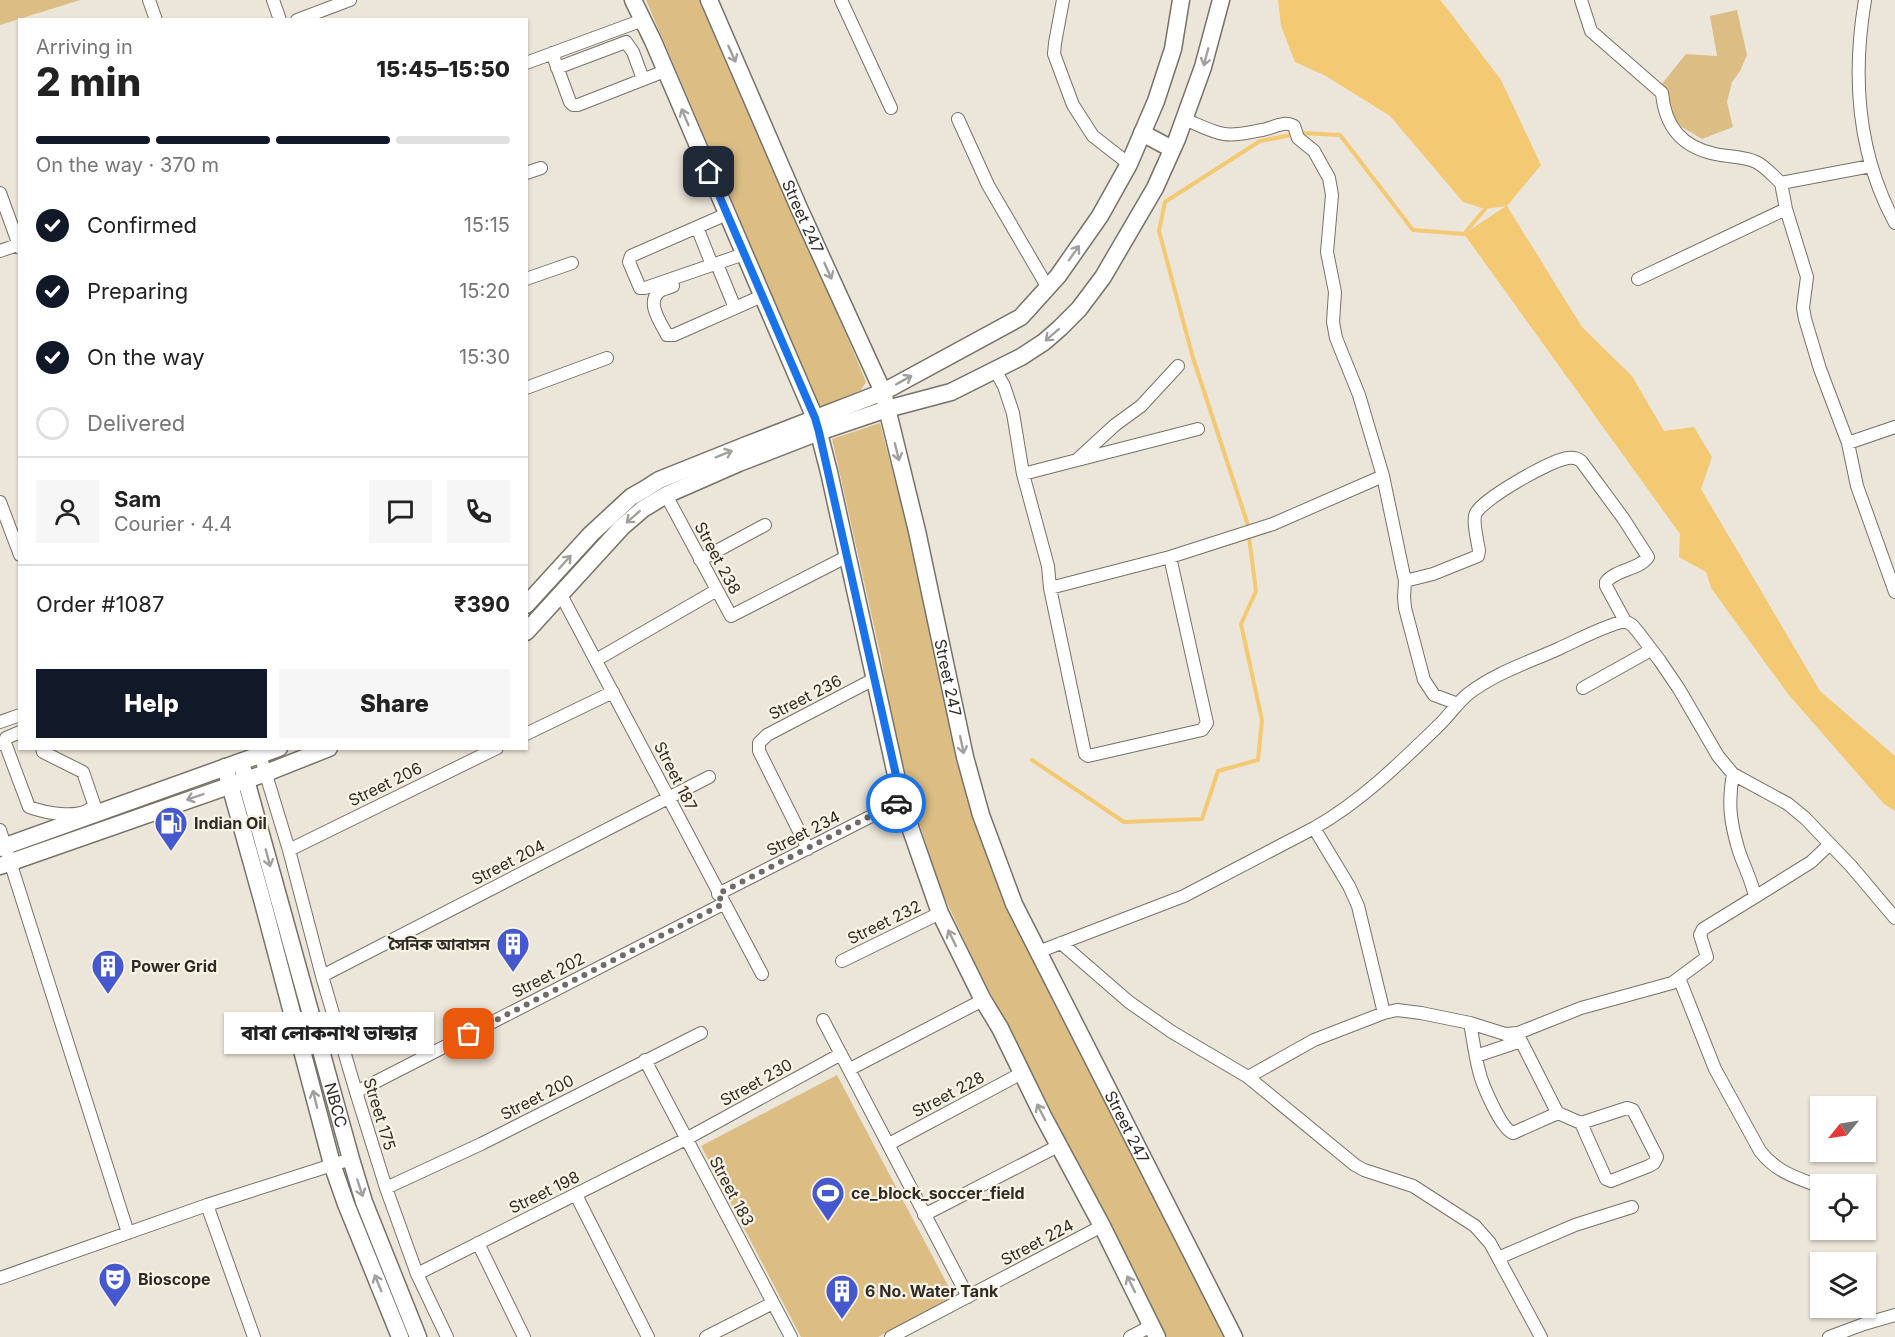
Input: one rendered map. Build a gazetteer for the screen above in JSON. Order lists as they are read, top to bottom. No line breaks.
{"streets":{"street":["Street 247","Street 238","Street 236","Street 187","Street 206","Street 234","Street 204","Street 232","Street 202","Street 230","Street 228","Street 200","NBCC","Street 175","Street 183","Street 198","Street 224"]},"crossings":[["Street 236","Street 234"],["Street 187","Street 234"],["Street 187","Street 204"],["Street 187","Street 202"],["Street 206","Street 175"],["Street 234","Street 202"],["Street 204","Street 175"],["Street 202","Street 175"],["Street 230","Street 183"],["Street 230","Street 198"],["Street 200","Street 175"],["Street 200","Street 183"],["Street 175","Street 198"],["Street 183","Street 198"]],"places":{"fuel station":["Indian Oil"],"building":["সৈনিক আবাসন","Power Grid","6 No. Water Tank"],"other":["বাবা লোকনাথ ভান্ডার"],"sports":["ce_block_soccer_field"],"theatre":["Bioscope"]},"north":"bottom left","page":{"heading":["2 min","Arriving in","15:45–15:50"],"panel":["Sam","Courier · 4.4","Order #1087","₹390"],"bar":"On the way · 370 m","list":[["Confirmed","15:15"],["Preparing","15:20"],["On the way","15:30"],"Delivered"],"buttons":["Help","Share"],"bubble":"বাবা লোকনাথ ভান্ডার"}}
